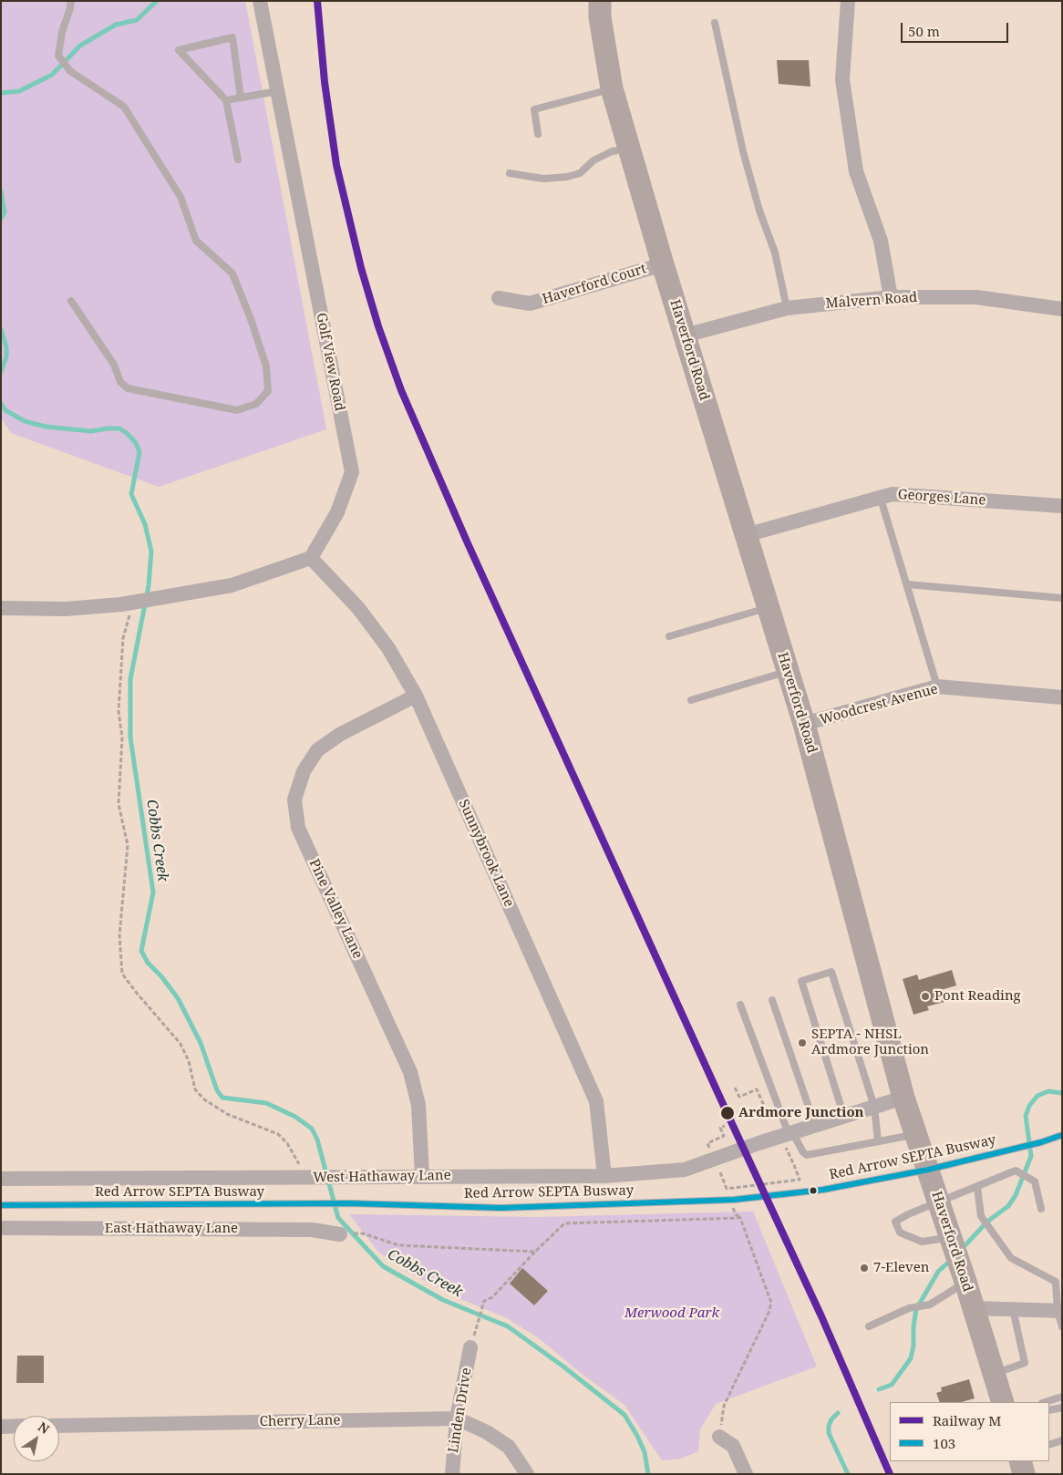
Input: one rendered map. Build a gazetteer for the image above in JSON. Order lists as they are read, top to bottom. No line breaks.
{"streets":{"main road":["Haverford Road"],"street":["Haverford Court","Malvern Road","Golf View Road","Georges Lane","Woodcrest Avenue","Sunnybrook Lane","Pine Valley Lane","West Hathaway Lane","East Hathaway Lane","Linden Drive","Cherry Lane"],"lane":["Red Arrow SEPTA Busway"]},"crossings":[["Haverford Court","Haverford Road"],["Malvern Road","Haverford Road"],["Haverford Road","Georges Lane"],["Haverford Road","Woodcrest Avenue"],["Haverford Road","Red Arrow SEPTA Busway"],["Haverford Road","West Hathaway Lane"],["Golf View Road","Sunnybrook Lane"],["Sunnybrook Lane","Pine Valley Lane"],["Sunnybrook Lane","West Hathaway Lane"],["Pine Valley Lane","West Hathaway Lane"],["Linden Drive","Cherry Lane"]],"water":["Cobbs Creek"],"parks":["Merwood Park"],"places":["Pont Reading","SEPTA - NHSL Ardmore Junction","Ardmore Junction","7-Eleven"],"lines":["rail line M","transit line 103"],"legend":["Railway M","103"],"scale_bar":"50 m","north":"top right"}
